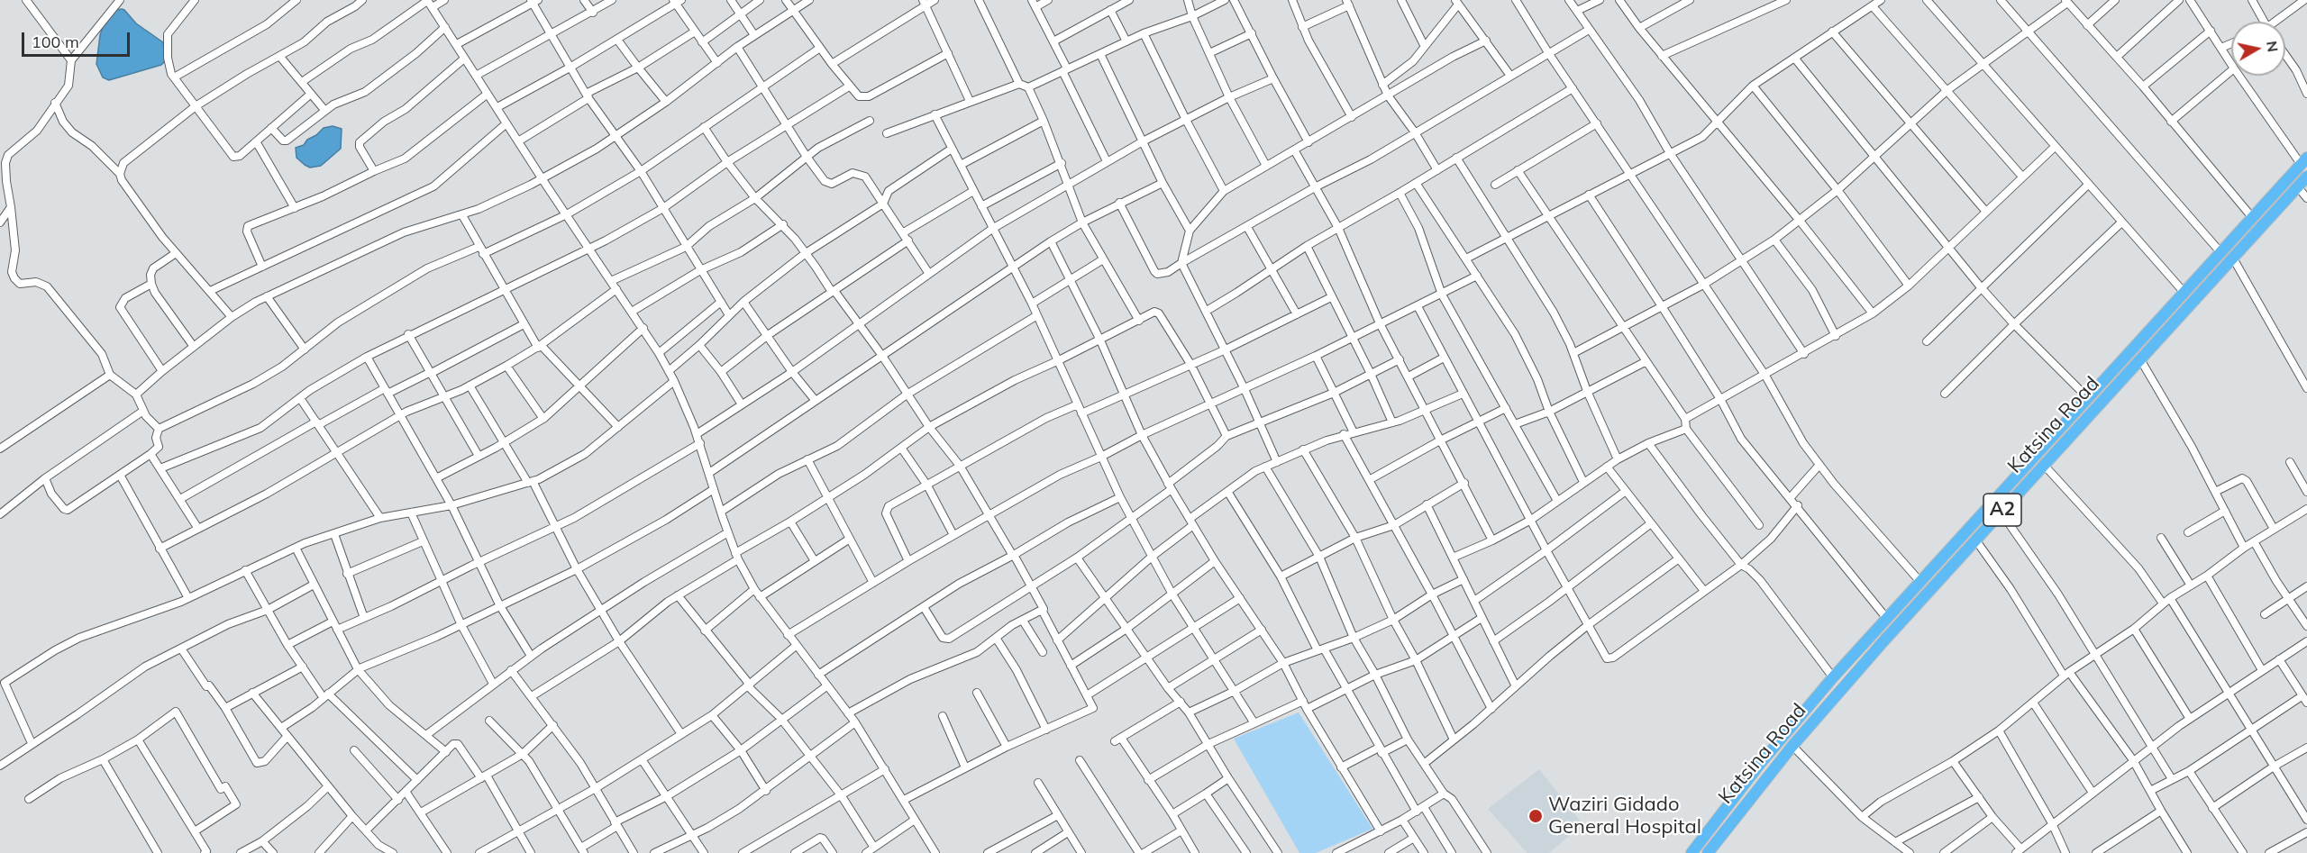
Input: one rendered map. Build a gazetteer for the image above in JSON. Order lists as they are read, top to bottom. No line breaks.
{"streets":{"highway":["Katsina Road","A2"]},"crossings":[["Katsina Road","A2"]],"places":["Waziri Gidado General Hospital"],"scale_bar":"100 m","north":"right"}
